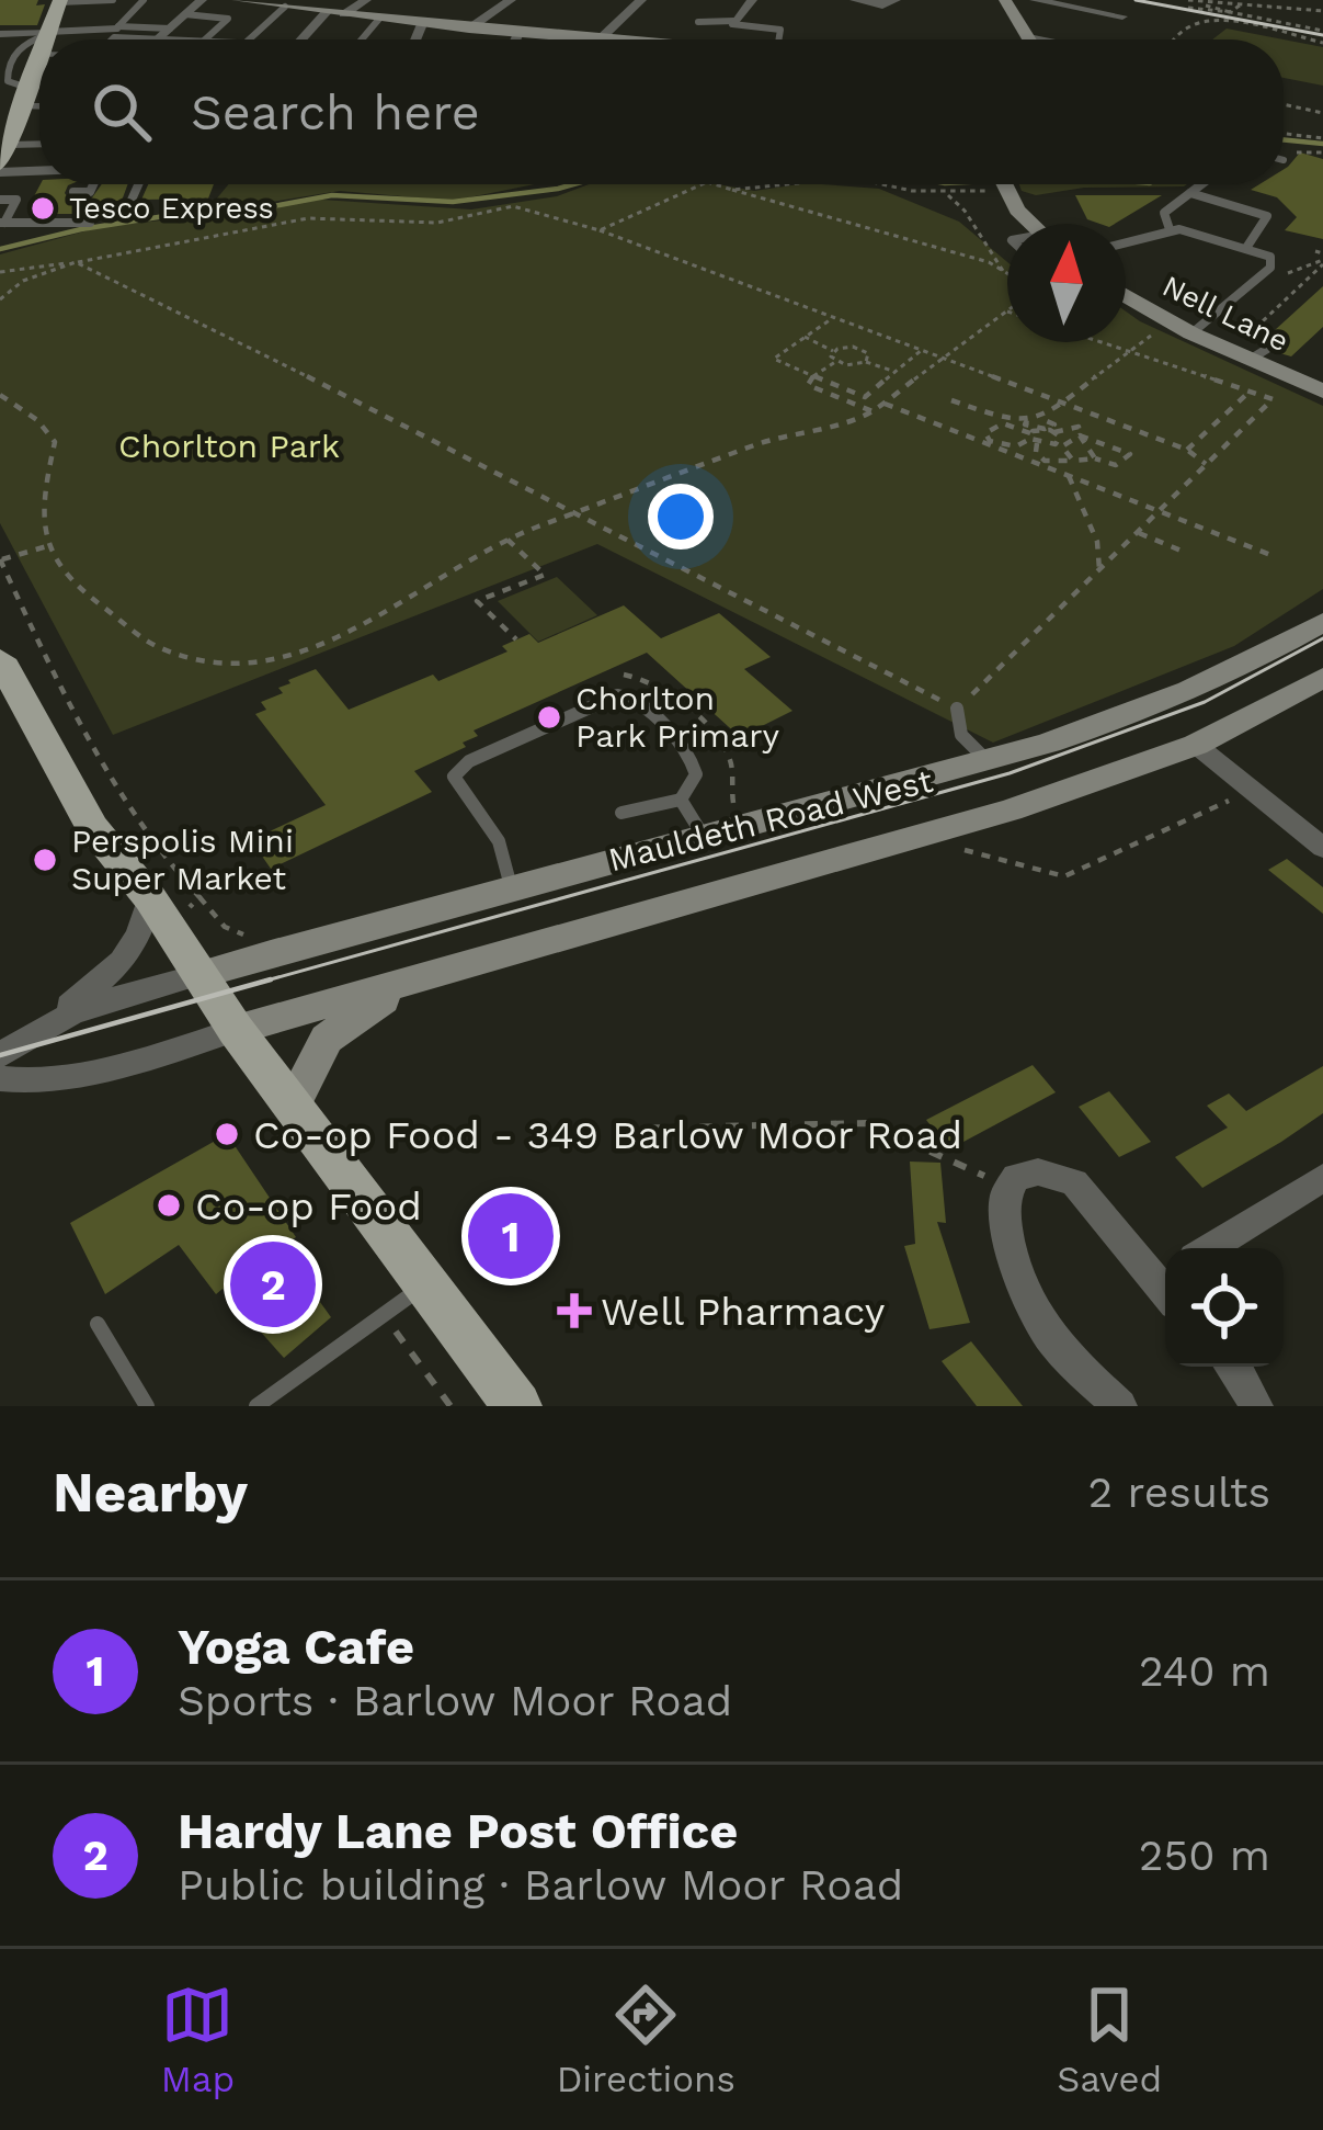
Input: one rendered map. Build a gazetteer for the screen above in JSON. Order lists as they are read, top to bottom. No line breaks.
{"streets":{"street":["Nell Lane","Mauldeth Road West"]},"parks":["Chorlton Park"],"places":{"other":["Tesco Express","Chorlton Park Primary","Perspolis Mini Super Market","Co-op Food - 349 Barlow Moor Road","Co-op Food"],"health":["Well Pharmacy"]},"north":"top","page":{"search":"Search here","pins":["1","2"],"heading":["Nearby","2 results"],"list":[{"mark":"1","name":"Yoga Cafe","note":"Sports · Barlow Moor Road","value":"240 m"},{"mark":"2","name":"Hardy Lane Post Office","note":"Public building · Barlow Moor Road","value":"250 m"}],"nav":["Map","Directions","Saved"]}}
